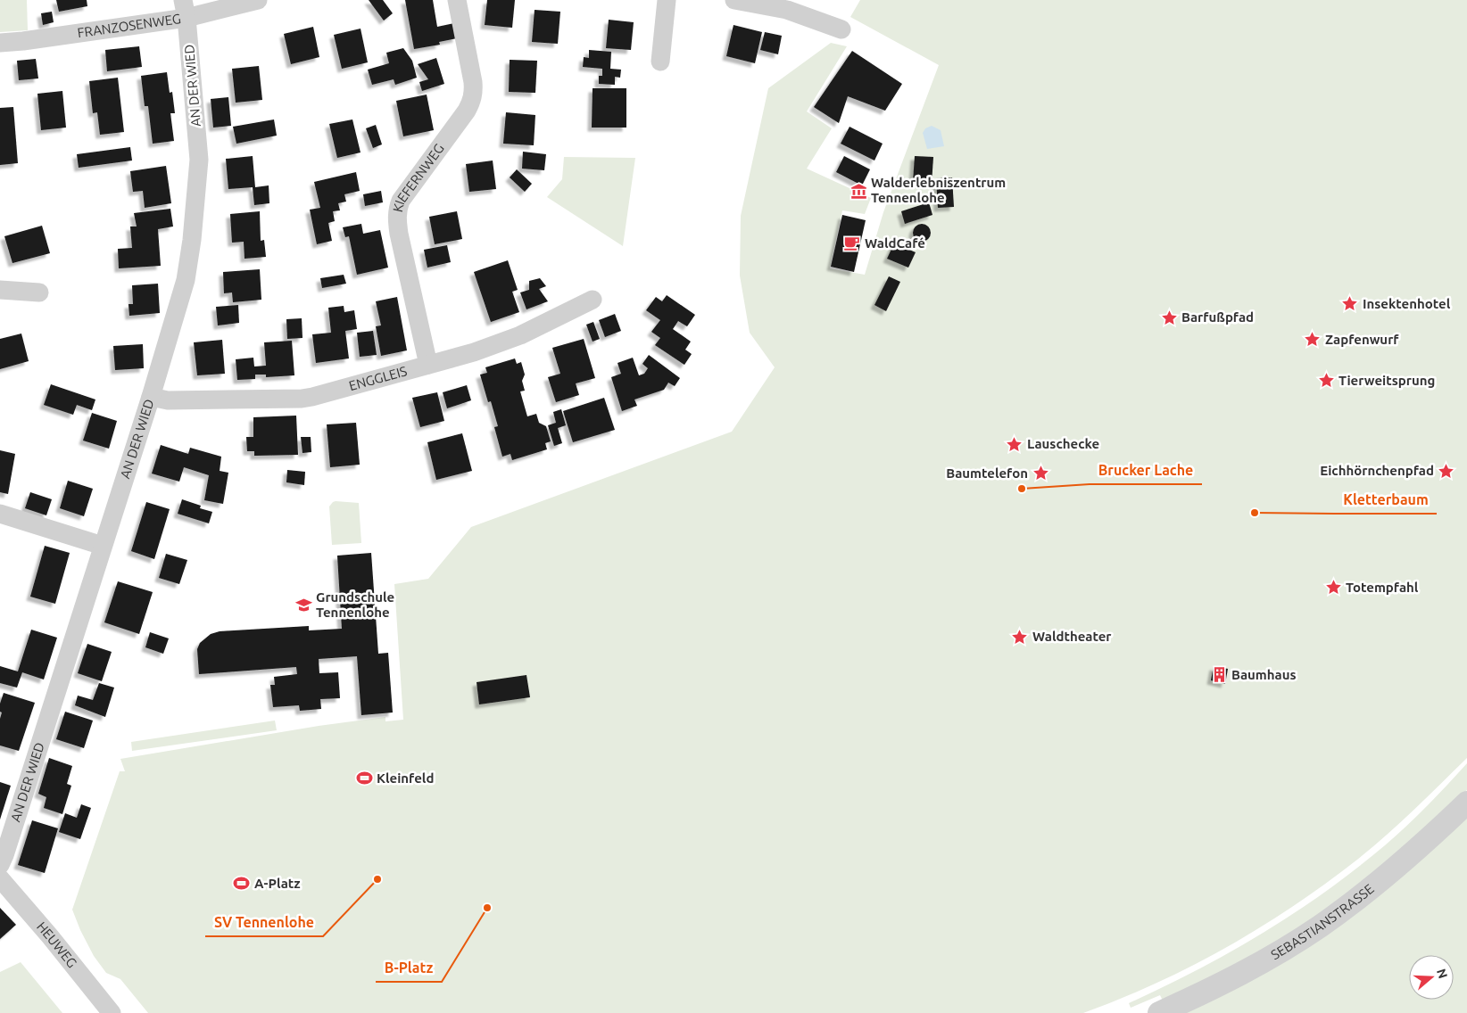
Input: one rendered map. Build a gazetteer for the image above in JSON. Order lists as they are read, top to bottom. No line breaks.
{"streets":{"street":["FRANZOSENWEG","AN DER WIED","KIEFERNWEG","ENGGLEIS","SEBASTIANSTRASSE","HEUWEG"]},"crossings":[["FRANZOSENWEG","AN DER WIED"],["AN DER WIED","ENGGLEIS"],["KIEFERNWEG","ENGGLEIS"]],"places":{"museum":["Walderlebniszentrum Tennenlohe"],"cafe":["WaldCafé"],"place":["Insektenhotel","Barfußpfad","Zapfenwurf","Tierweitsprung","Lauschecke","Eichhörnchenpfad","Baumtelefon","Totempfahl","Waldtheater"],"other":["Brucker Lache","Kletterbaum","SV Tennenlohe","B-Platz"],"school or university":["Grundschule Tennenlohe"],"building":["Baumhaus"],"sports":["Kleinfeld","A-Platz"]},"north":"right"}
